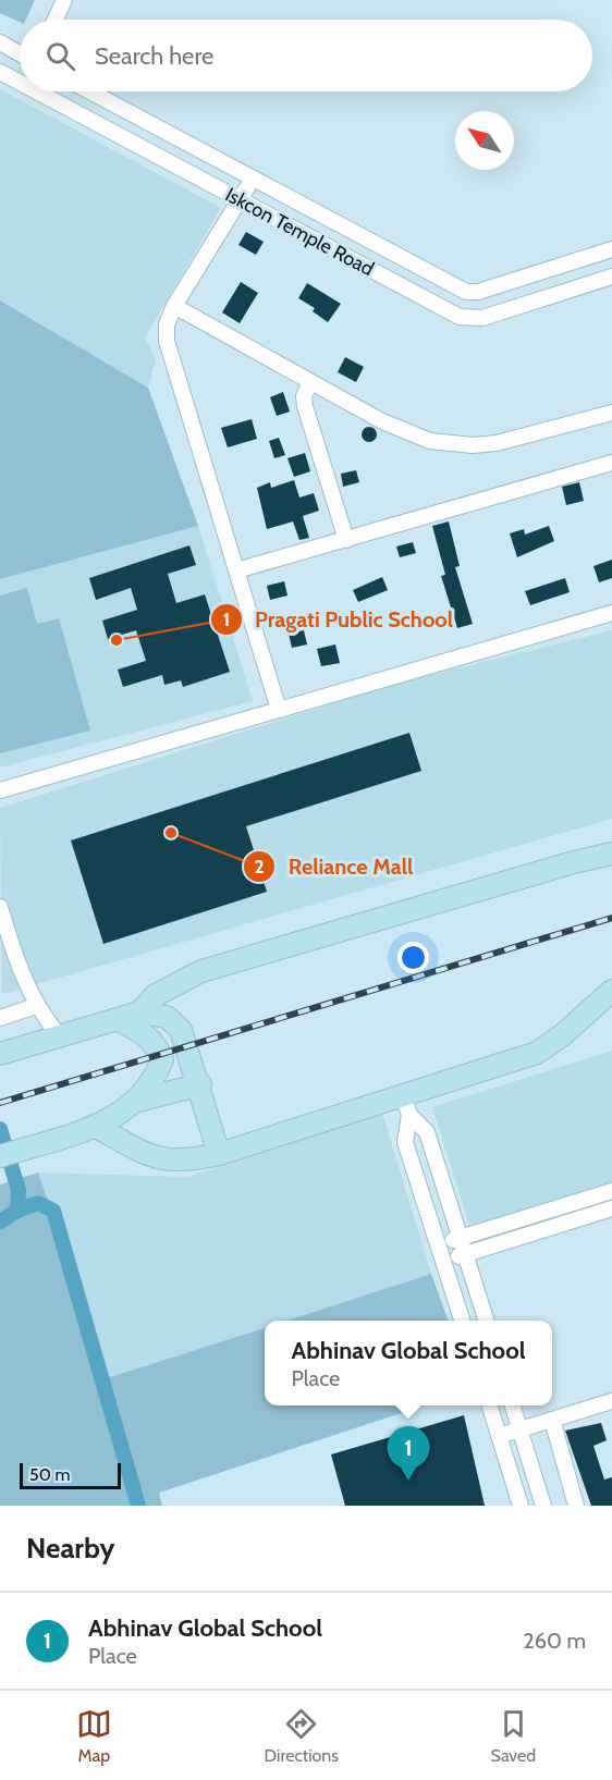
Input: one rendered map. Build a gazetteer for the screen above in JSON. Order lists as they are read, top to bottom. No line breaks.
{"streets":{"street":["Iskcon Temple Road"]},"places":["Pragati Public School","Reliance Mall"],"scale_bar":"50 m","north":"top left","page":{"search":"Search here","popup":["Abhinav Global School","Place"],"pins":"1","scale":"50 m","heading":"Nearby","list":[{"mark":"1","name":"Abhinav Global School","note":"Place","value":"260 m"}],"nav":["Map","Directions","Saved"]}}
